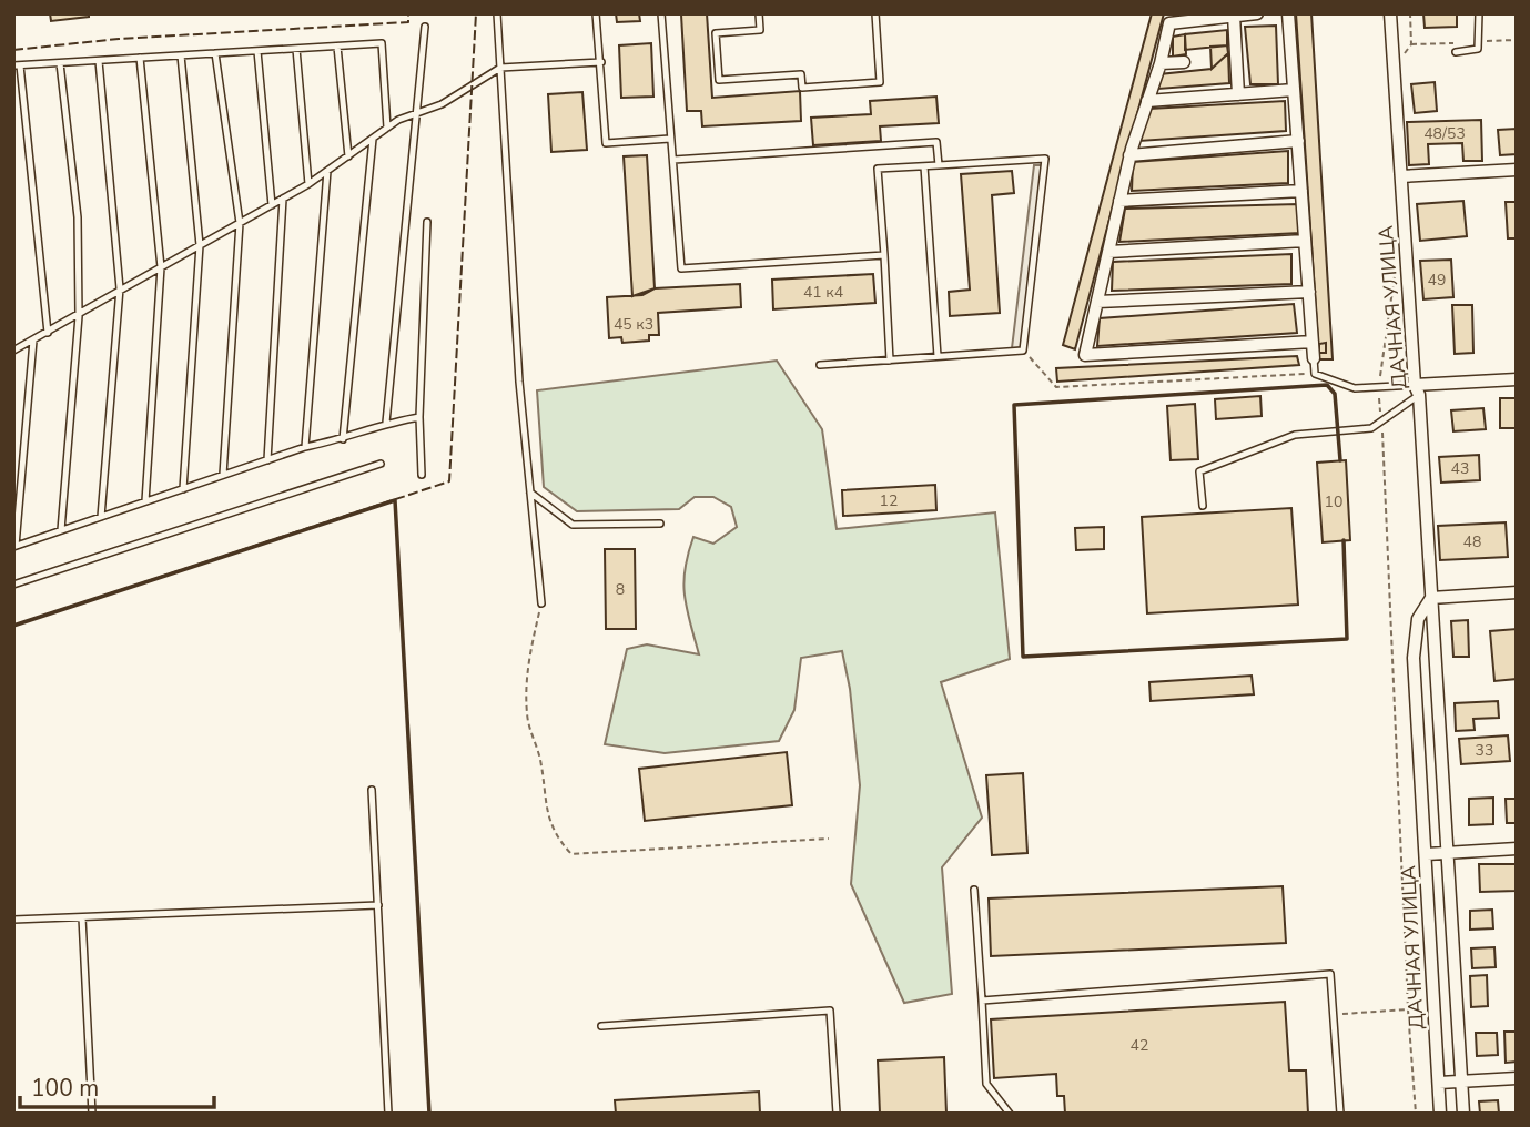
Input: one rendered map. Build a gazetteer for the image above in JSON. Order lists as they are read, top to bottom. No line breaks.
{"streets":{"street":["ДАЧНАЯ УЛИЦА"]},"house_numbers":["48/53","49","41 к4","45 к3","43","12","10","48","8","33","42"],"scale_bar":"100 m"}
